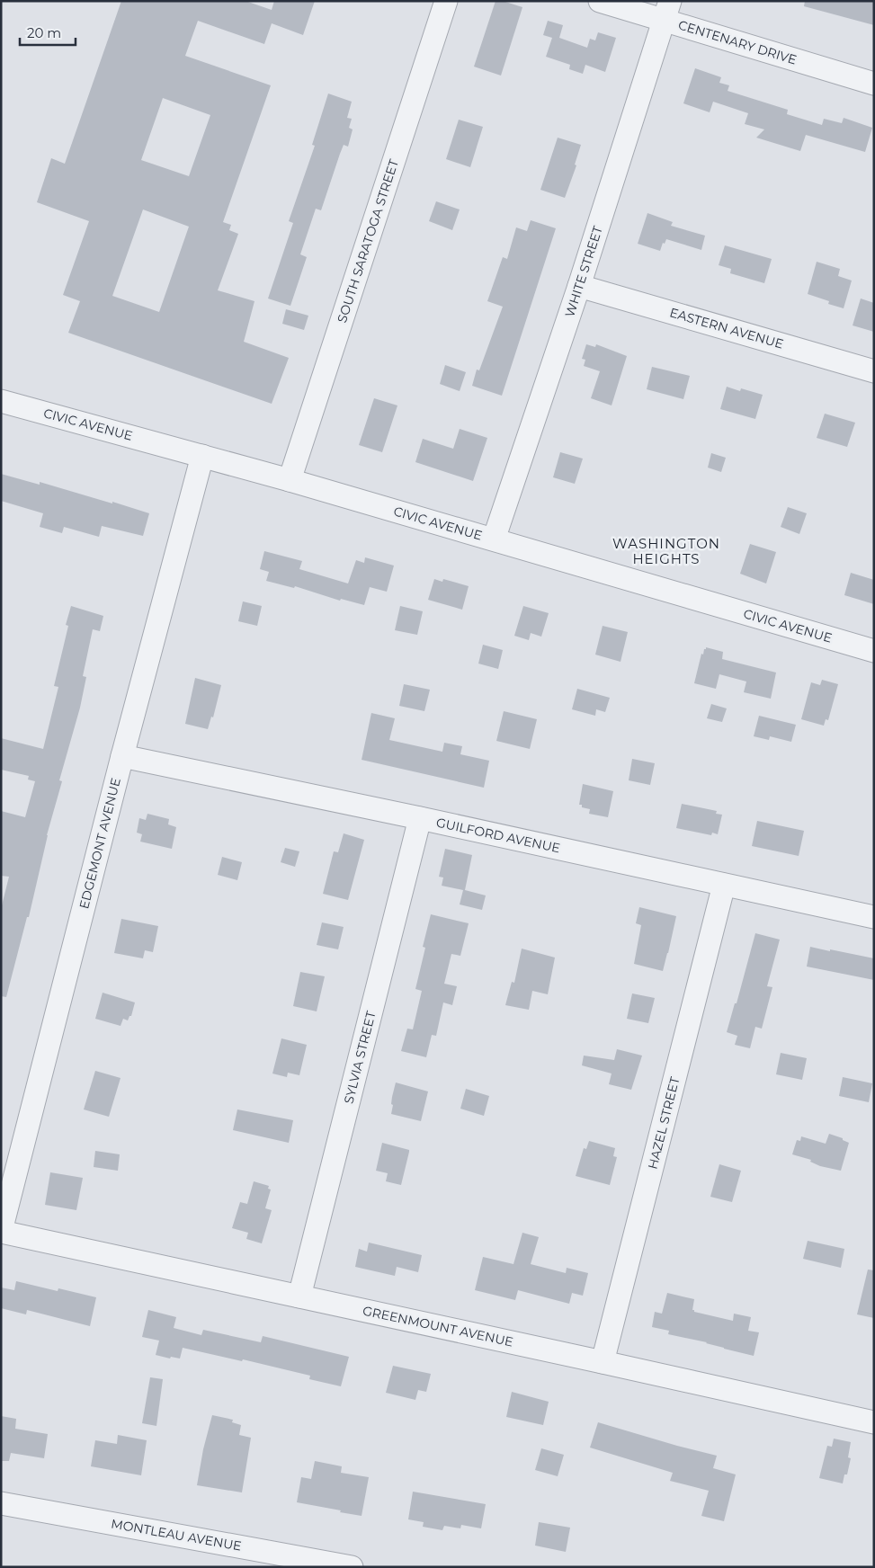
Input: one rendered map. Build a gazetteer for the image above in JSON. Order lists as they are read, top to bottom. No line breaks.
{"streets":{"street":["CENTENARY DRIVE","SOUTH SARATOGA STREET","WHITE STREET","EASTERN AVENUE","CIVIC AVENUE","GUILFORD AVENUE","EDGEMONT AVENUE","SYLVIA STREET","HAZEL STREET","GREENMOUNT AVENUE","MONTLEAU AVENUE"]},"crossings":[["CENTENARY DRIVE","WHITE STREET"],["SOUTH SARATOGA STREET","CIVIC AVENUE"],["WHITE STREET","EASTERN AVENUE"],["WHITE STREET","CIVIC AVENUE"],["CIVIC AVENUE","EDGEMONT AVENUE"],["GUILFORD AVENUE","EDGEMONT AVENUE"],["GUILFORD AVENUE","SYLVIA STREET"],["GUILFORD AVENUE","HAZEL STREET"],["EDGEMONT AVENUE","GREENMOUNT AVENUE"],["SYLVIA STREET","GREENMOUNT AVENUE"],["HAZEL STREET","GREENMOUNT AVENUE"]],"districts":["WASHINGTON HEIGHTS"],"scale_bar":"20 m"}
